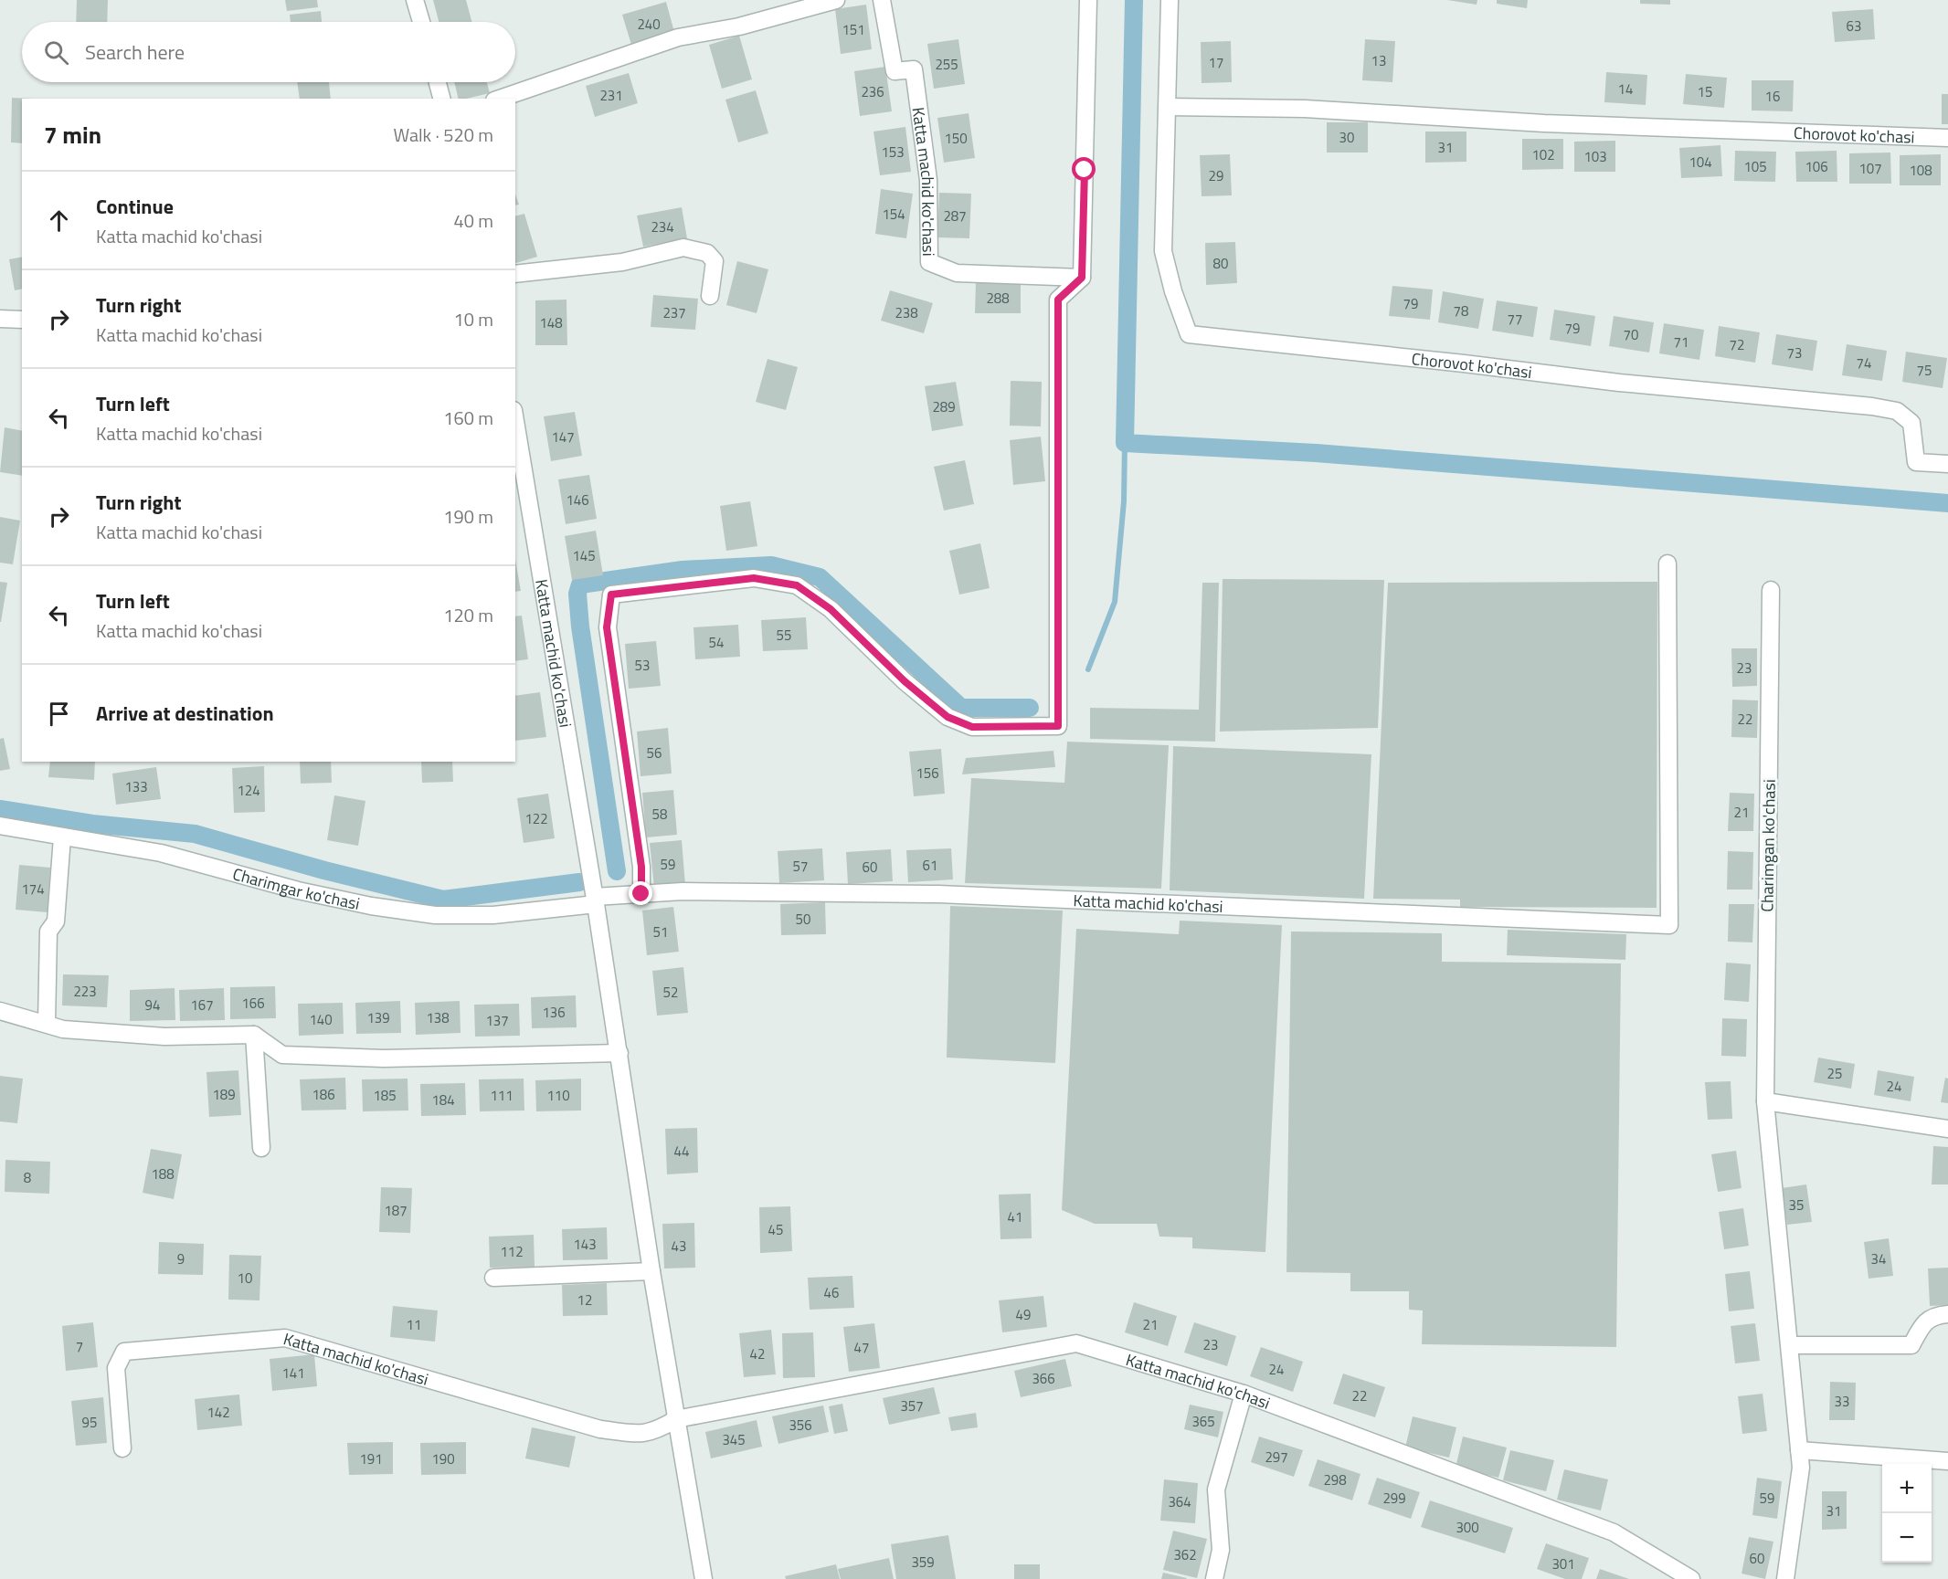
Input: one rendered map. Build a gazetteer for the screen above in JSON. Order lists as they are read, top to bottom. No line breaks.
{"streets":{"street":["Chorovot ko'chasi","Katta machid ko'chasi","Charimgan ko'chasi","Charimgar ko'chasi"]},"crossings":[["Katta machid ko'chasi","Charimgar ko'chasi"]],"house_numbers":["240","63","151","13","17","255","14","236","15","231","16","30","150","31","153","102","103","104","105","106","107","108","29","154","287","234","80","288","79","78","237","238","77","148","79","70","71","72","73","74","75","289","147","146","145","55","54","53","23","22","56","156","133","124","21","58","122","59","61","57","60","174","50","51","223","52","166","94","167","136","139","138","140","137","25","24","189","186","185","111","110","184","44","188","8","35","187","41","45","143","43","112","9","34","10","46","12","49","11","21","23","7","47","42","24","141","366","22","33","357","142","365","95","356","345","297","191","190","298","299","59","364","31","300","362","60","359","301"],"page":{"search":"Search here","heading":["7 min","Walk · 520 m"],"list":[["Continue","Katta machid ko'chasi","40 m"],["Turn right","Katta machid ko'chasi","10 m"],["Turn left","Katta machid ko'chasi","160 m"],["Turn right","Katta machid ko'chasi","190 m"],["Turn left","Katta machid ko'chasi","120 m"],"Arrive at destination"],"map_buttons":["+","−"]}}
